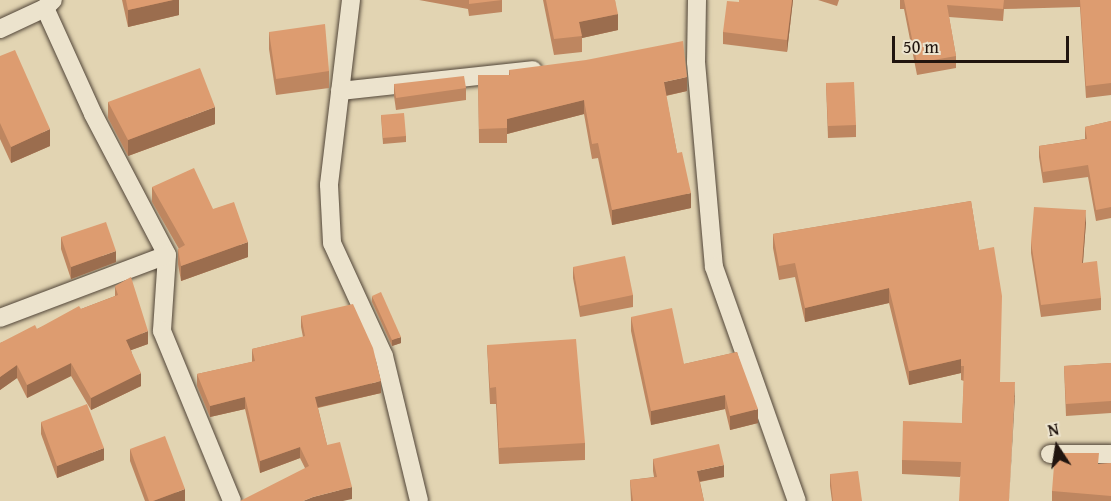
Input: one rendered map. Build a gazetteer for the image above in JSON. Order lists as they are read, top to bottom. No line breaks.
{"scale_bar":"50 m","north":"top"}
